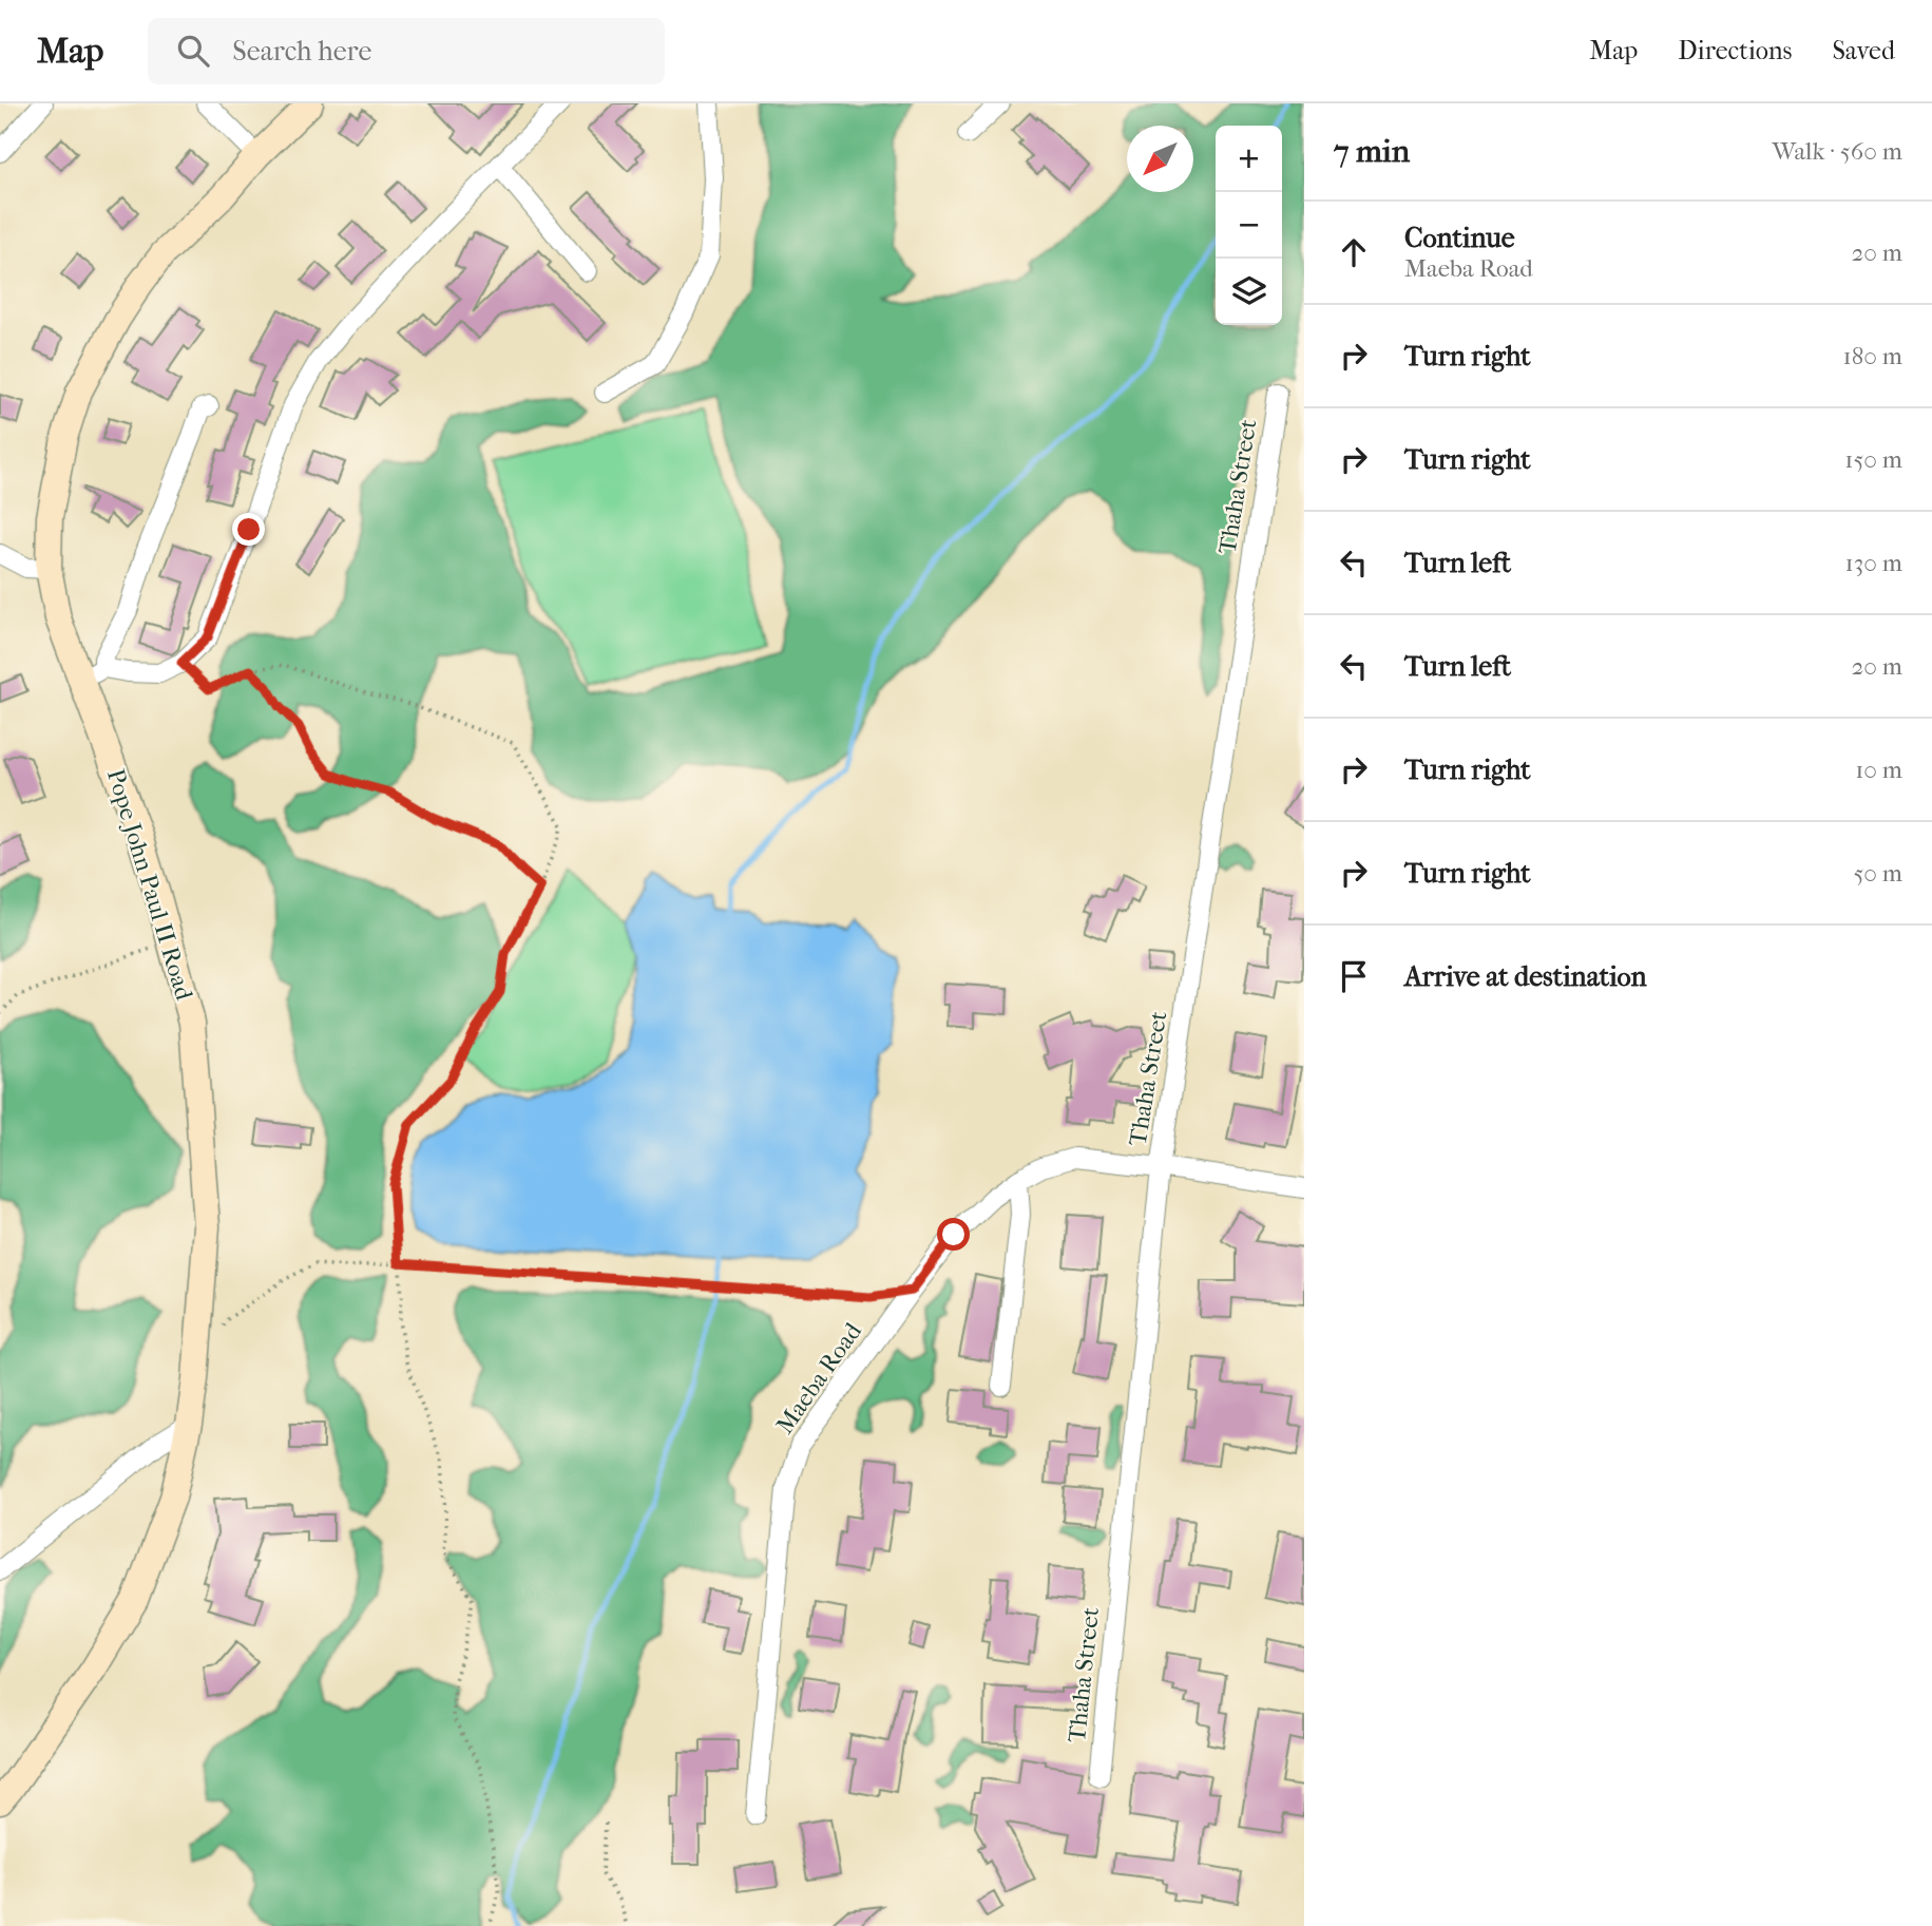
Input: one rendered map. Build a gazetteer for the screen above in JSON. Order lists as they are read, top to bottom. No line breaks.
{"streets":{"main road":["Pope John Paul II Road"],"street":["Thaha Street","Maeba Road"]},"crossings":[["Thaha Street","Maeba Road"]],"north":"bottom left","page":{"header":"Map","search":"Search here","nav":["Map","Directions","Saved"],"heading":["7 min","Walk · 560 m"],"map_buttons":["+","−"],"list":[["Continue","Maeba Road","20 m"],["Turn right","180 m"],["Turn right","150 m"],["Turn left","130 m"],["Turn left","20 m"],["Turn right","10 m"],["Turn right","50 m"],"Arrive at destination"]}}
